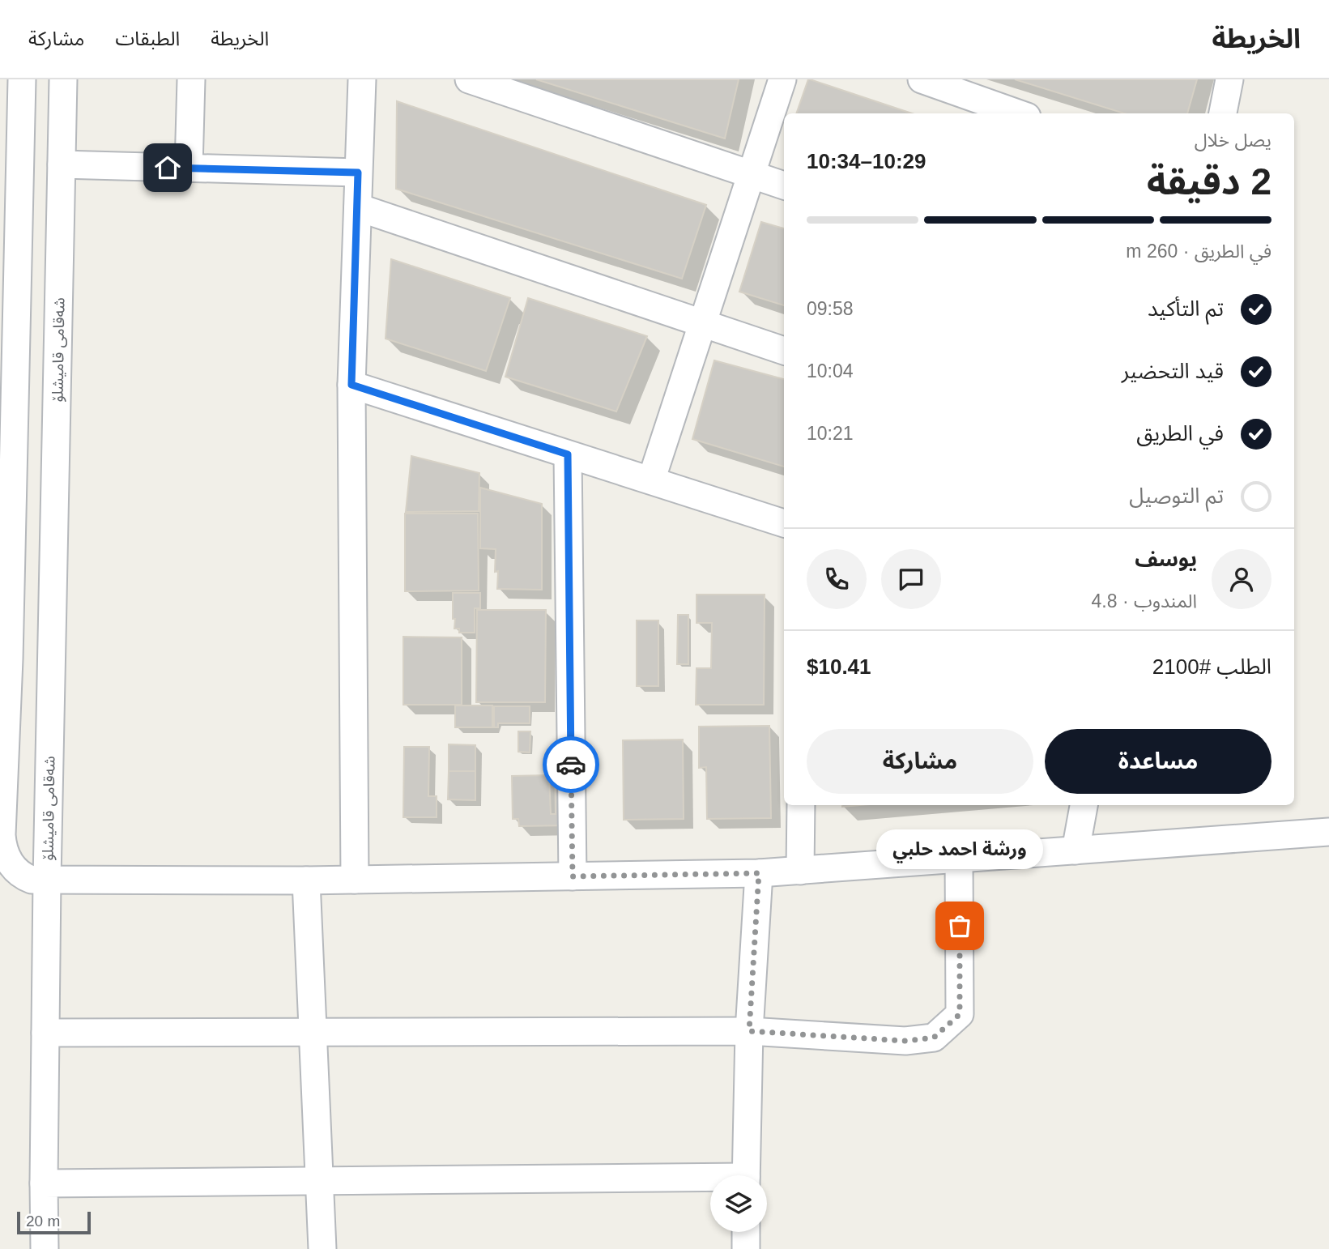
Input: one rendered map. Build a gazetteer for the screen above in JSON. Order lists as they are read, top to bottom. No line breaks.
{"streets":{"street":["شەقامی قامیشلۆ"]},"places":["ورشة احمد حلبي"],"scale_bar":"20 m","page":{"header":"الخريطة","nav":["الخريطة","الطبقات","مشاركة"],"heading":["2 دقيقة","يصل خلال","10:29–10:34"],"panel":["يوسف","المندوب · 4.8","الطلب #2100","$10.41"],"bar":"في الطريق · 260 m","list":[["تم التأكيد","09:58"],["قيد التحضير","10:04"],["في الطريق","10:21"],"تم التوصيل"],"buttons":["مساعدة","مشاركة"],"bubble":"ورشة احمد حلبي","scale":"20 m"}}
